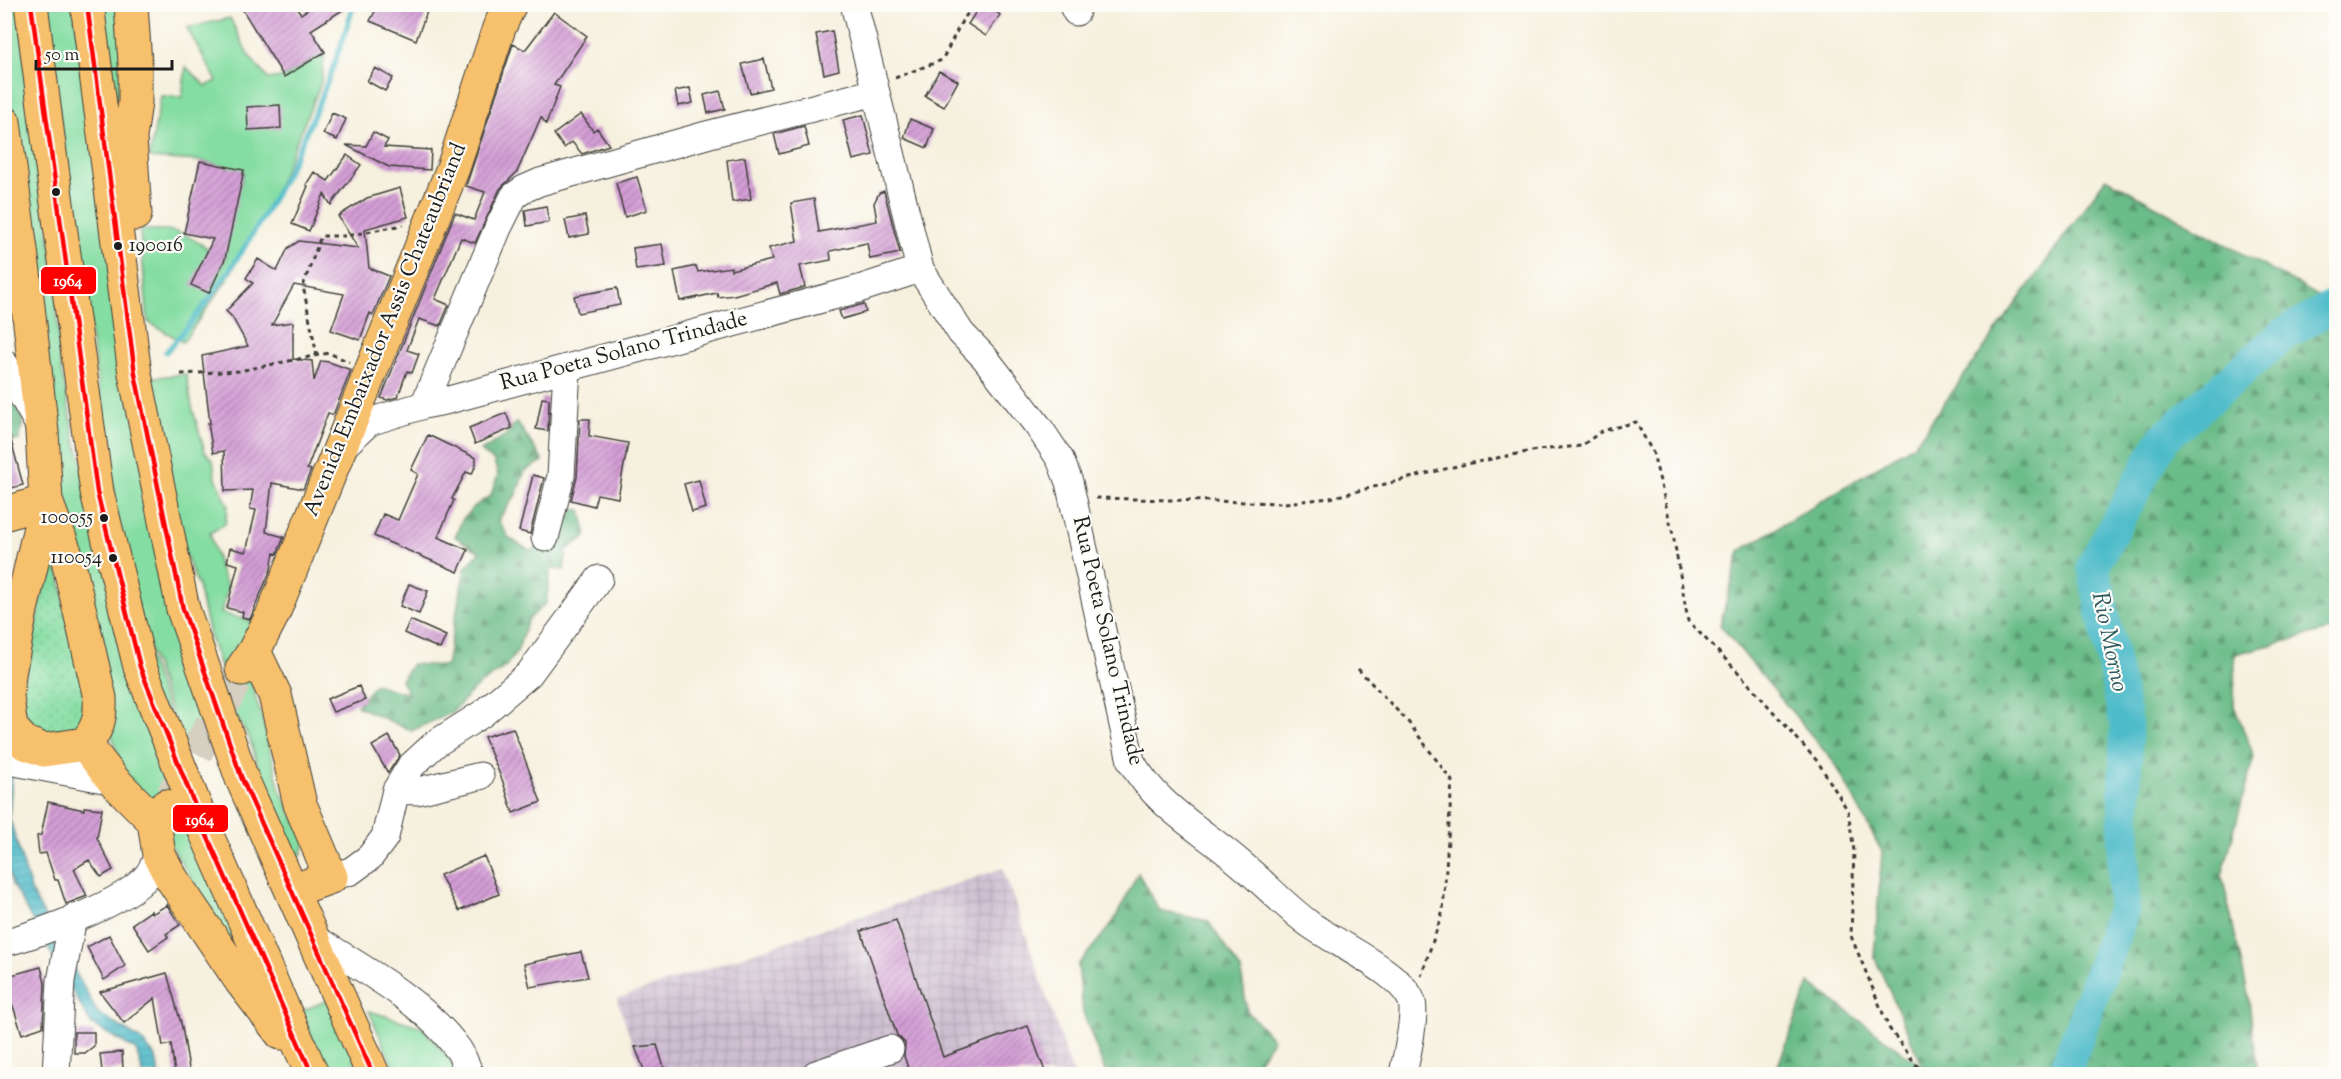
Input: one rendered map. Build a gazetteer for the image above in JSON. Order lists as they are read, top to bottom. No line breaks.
{"streets":{"main road":["Avenida Embaixador Assis Chateaubriand"],"street":["Rua Poeta Solano Trindade"]},"crossings":[["Avenida Embaixador Assis Chateaubriand","Rua Poeta Solano Trindade"]],"water":["Rio Morno"],"places":["190016","100055","110054"],"lines":["transit line 1964"],"scale_bar":"50 m"}
